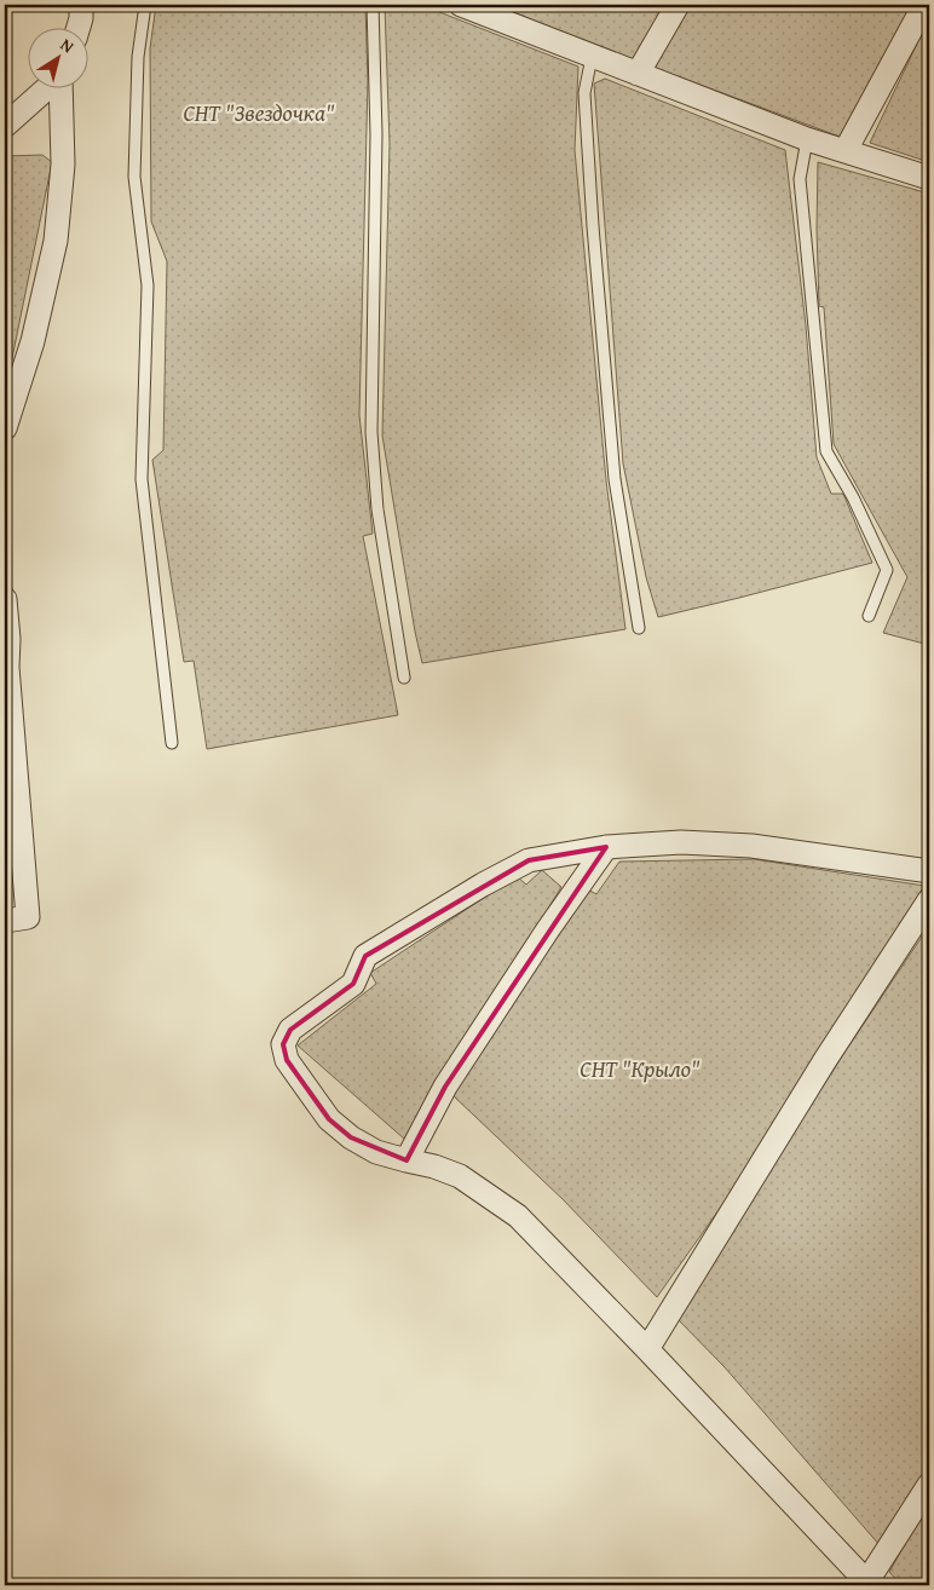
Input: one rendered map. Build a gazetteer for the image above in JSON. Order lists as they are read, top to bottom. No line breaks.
{"parks":["СНТ \"Звездочка\"","СНТ \"Крыло\""],"north":"top right"}
